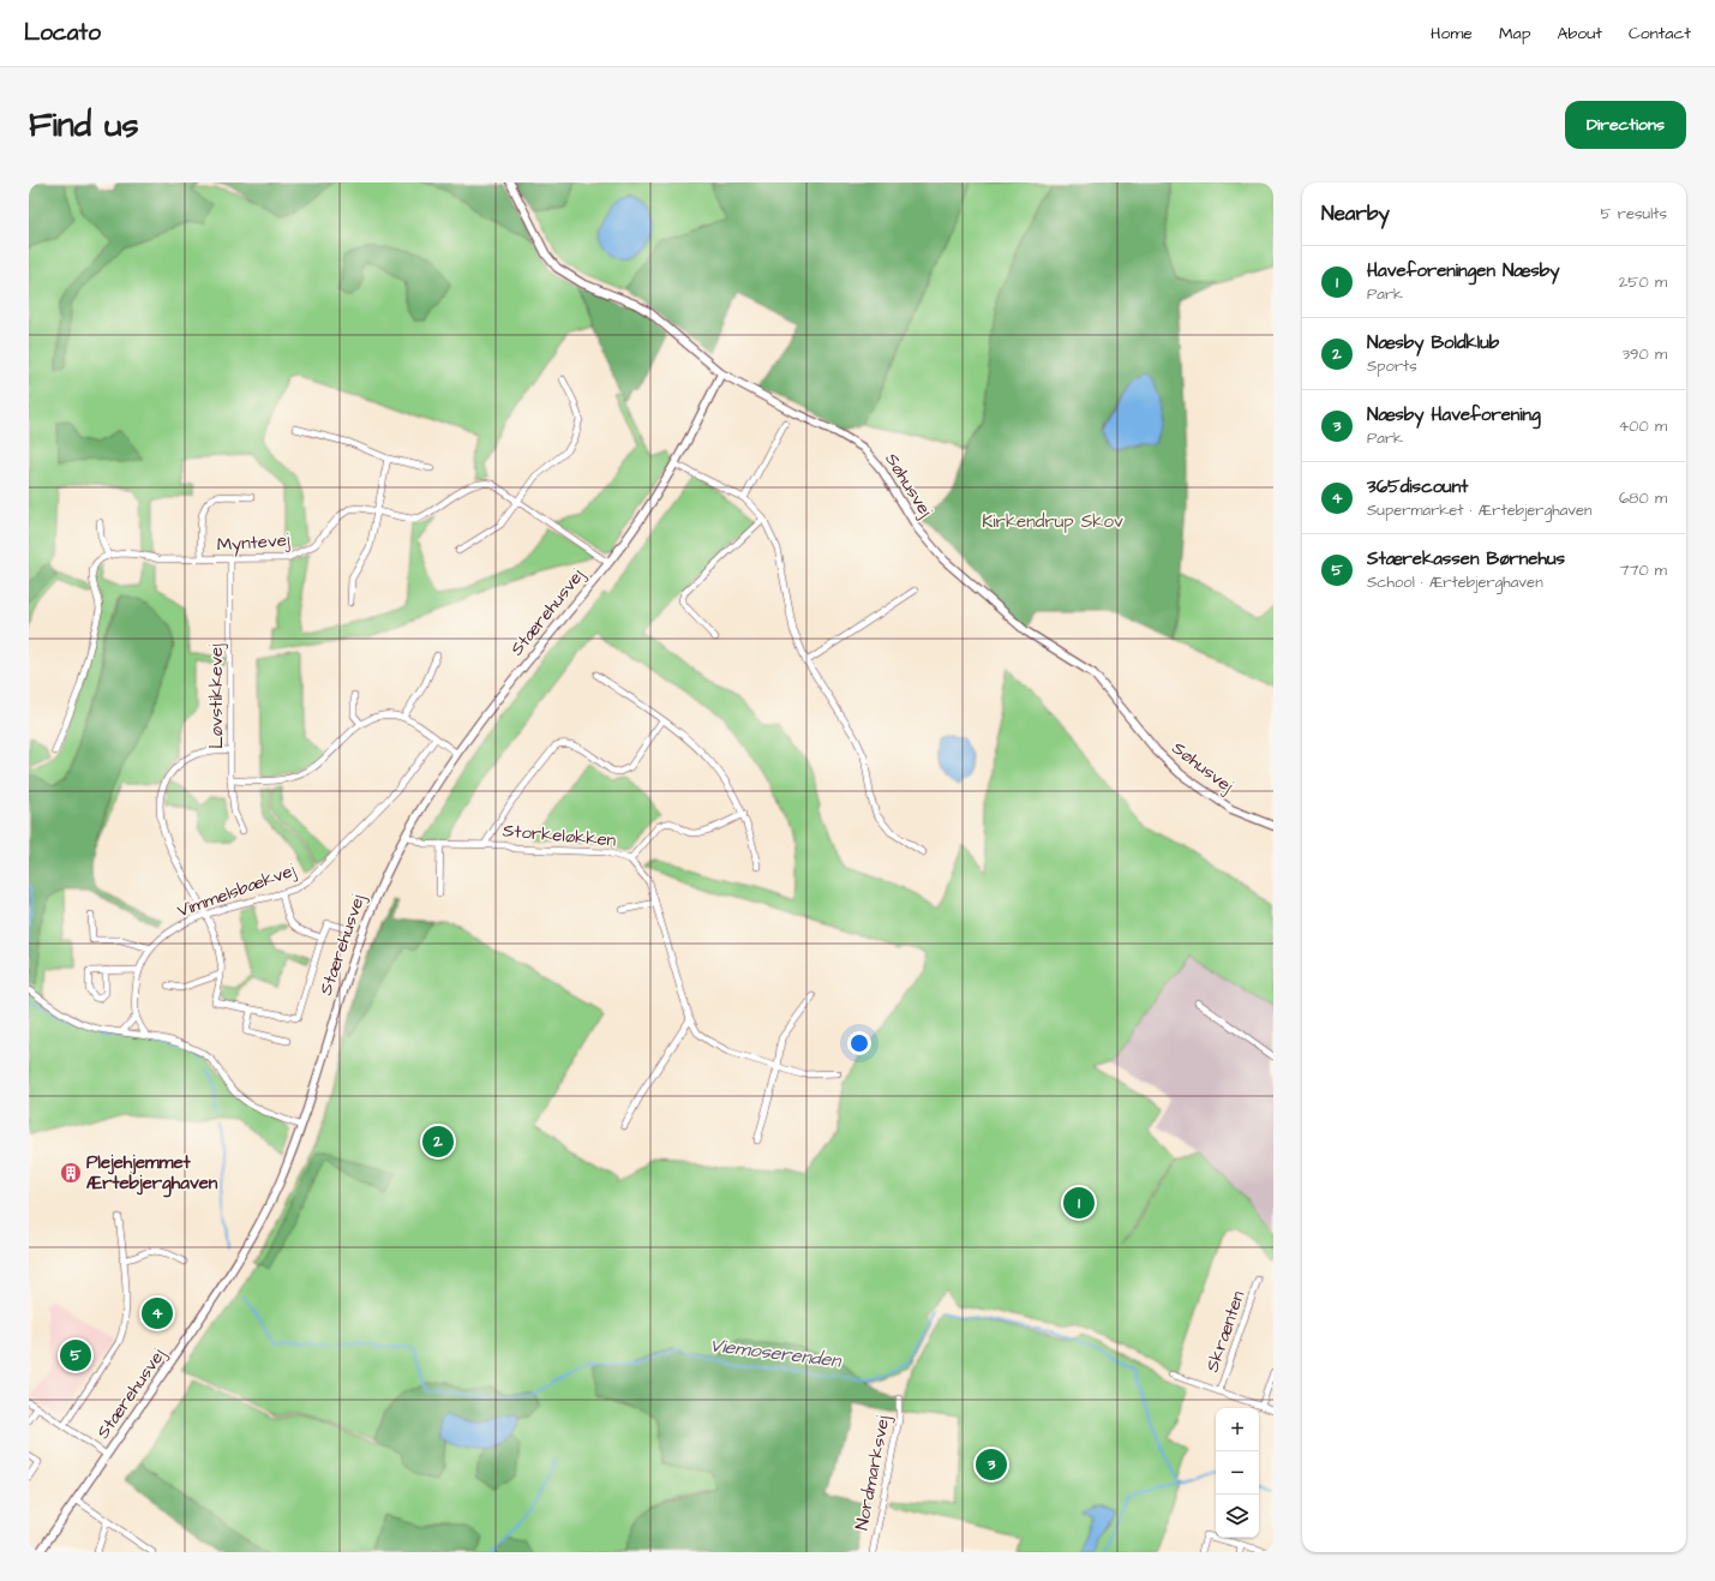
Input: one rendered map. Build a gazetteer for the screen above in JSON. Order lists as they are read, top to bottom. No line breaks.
{"streets":{"street":["Søhusvej","Myntevej","Stærehusvej","Løvstikkevej","Storkeløkken","Vimmelsbækvej","Skrænten","Nordmarksvej"]},"crossings":[["Søhusvej","Stærehusvej"],["Myntevej","Stærehusvej"],["Myntevej","Løvstikkevej"],["Stærehusvej","Storkeløkken"]],"water":["Viemoserenden"],"parks":["Kirkendrup Skov"],"places":{"building":["Plejehjemmet Ærtebjerghaven"]},"page":{"header":"Locato","nav":["Home","Map","About","Contact"],"buttons":"Directions","title":"Find us","heading":["Nearby","5 results"],"list":[{"mark":"1","name":"Haveforeningen Næsby","note":"Park","value":"250 m"},{"mark":"2","name":"Næsby Boldklub","note":"Sports","value":"390 m"},{"mark":"3","name":"Næsby Haveforening","note":"Park","value":"400 m"},{"mark":"4","name":"365discount","note":"Supermarket · Ærtebjerghaven","value":"680 m"},{"mark":"5","name":"Stærekassen Børnehus","note":"School · Ærtebjerghaven","value":"770 m"}],"pins":["2","1","4","5","3"],"map_buttons":["+","−"]}}
